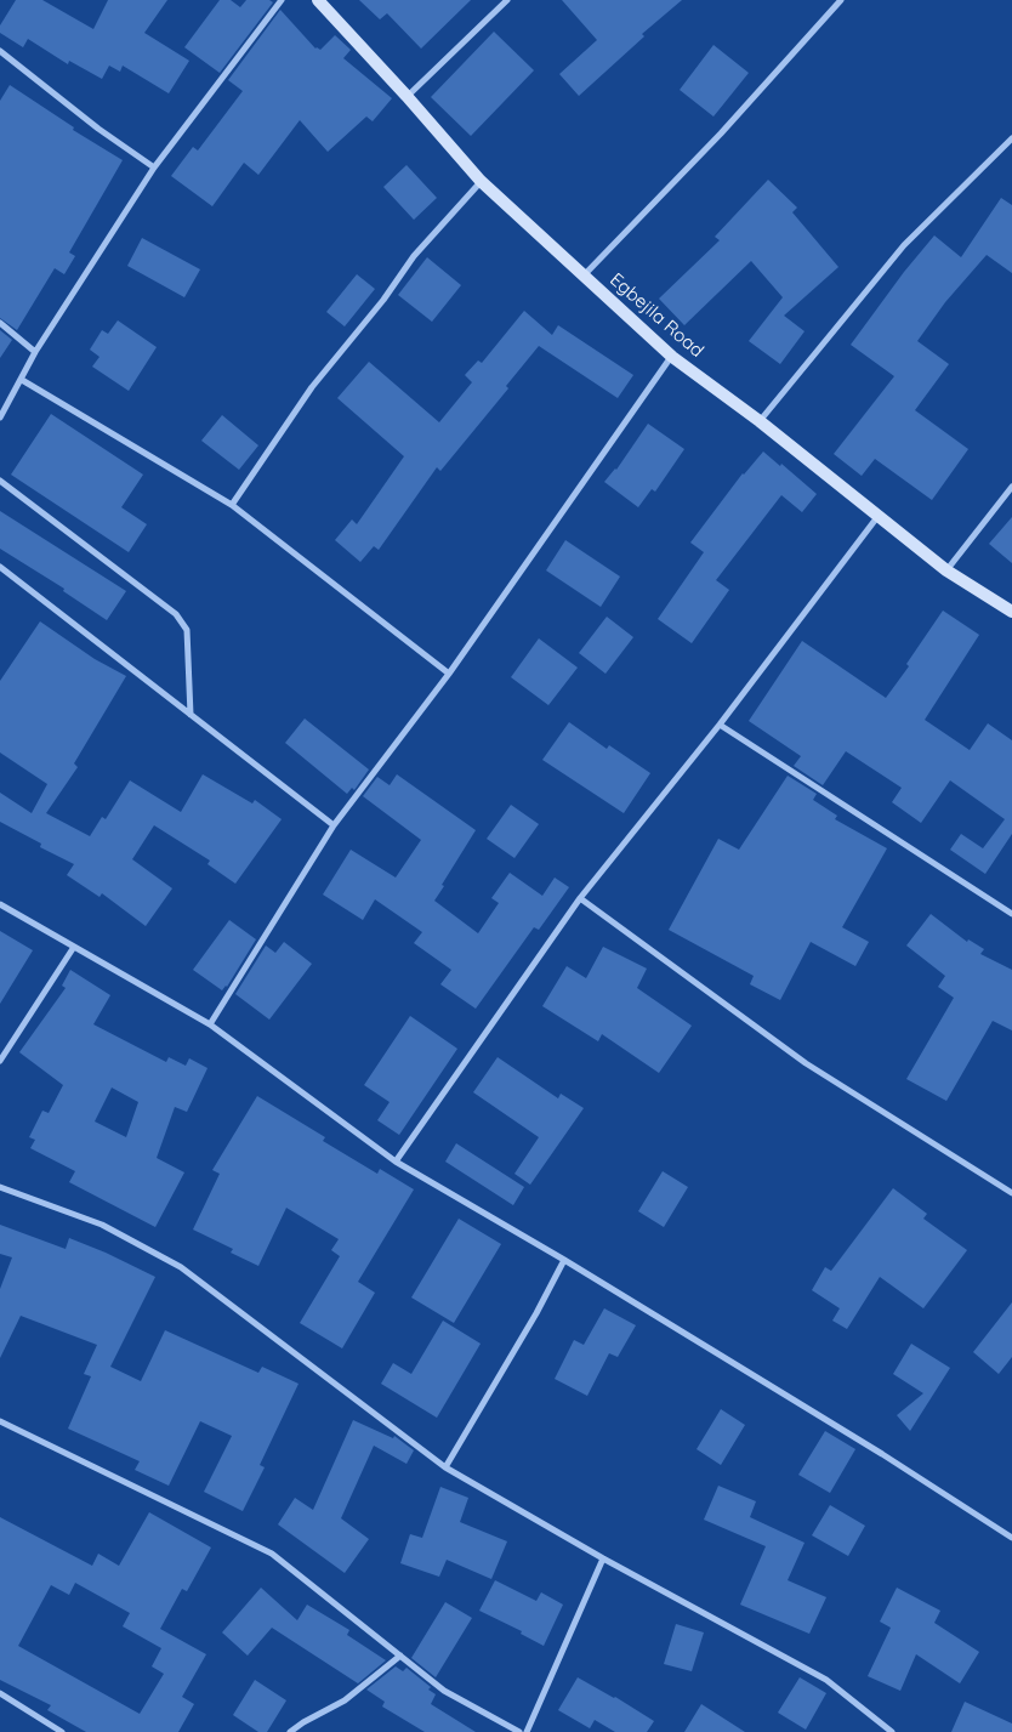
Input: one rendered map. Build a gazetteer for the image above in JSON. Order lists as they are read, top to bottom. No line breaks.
{"streets":{"street":["Egbejila Road"]}}
